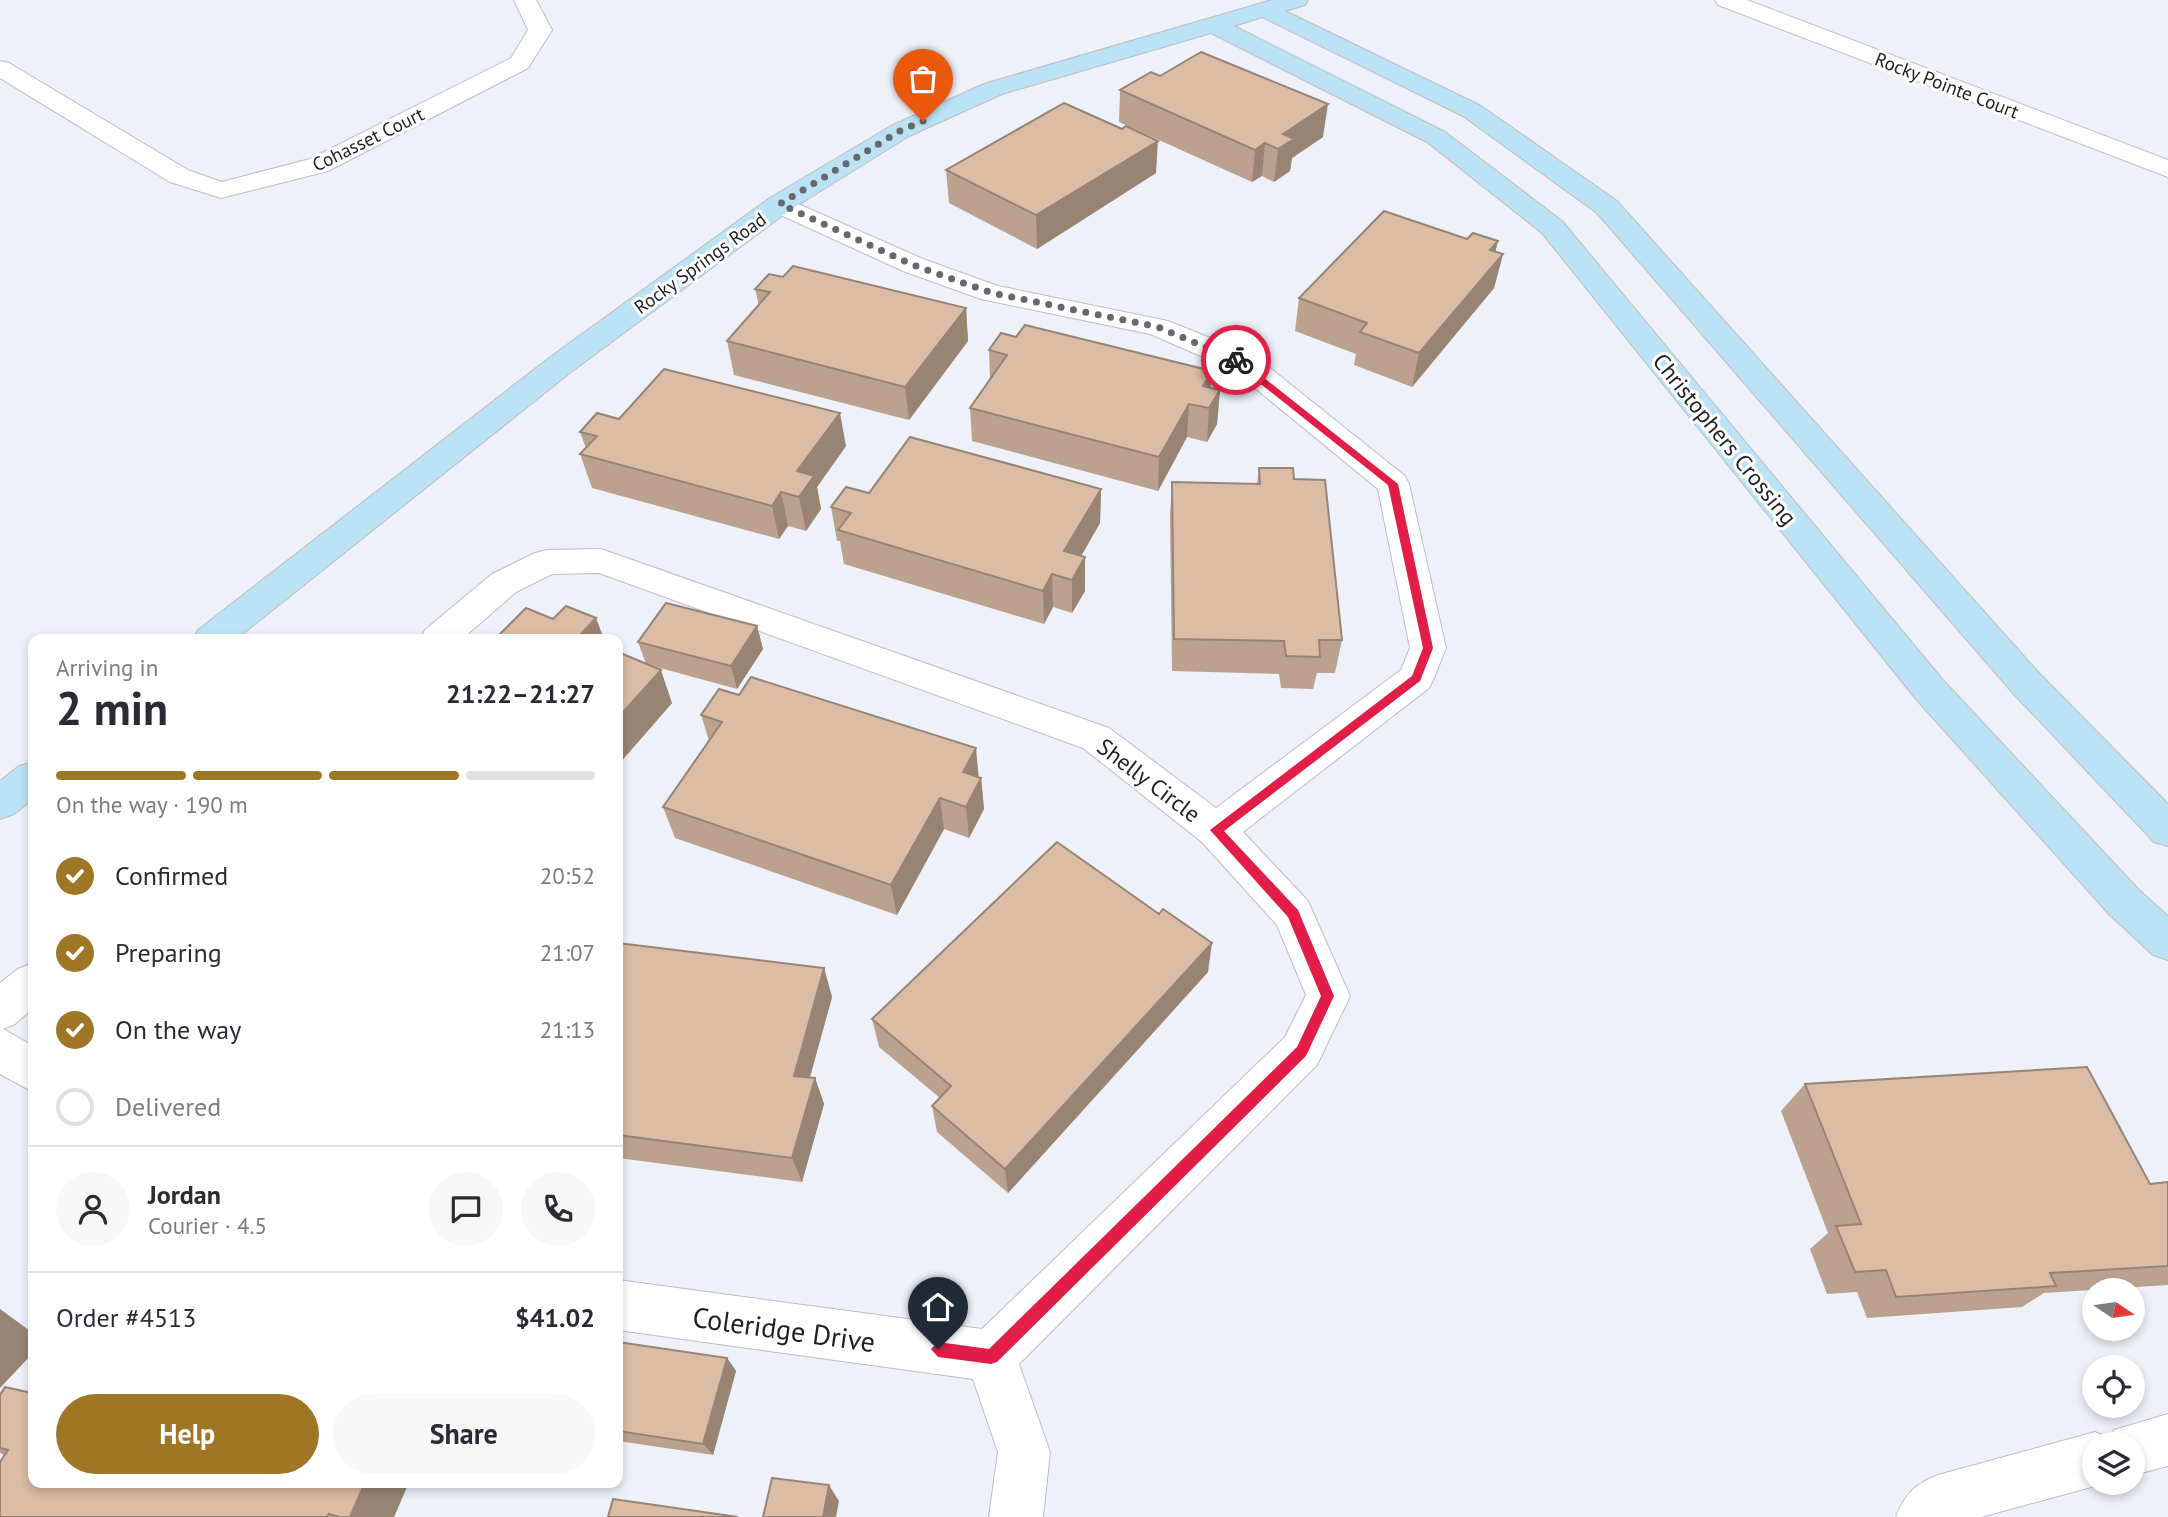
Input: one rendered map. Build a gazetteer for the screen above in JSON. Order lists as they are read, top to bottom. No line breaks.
{"streets":{"street":["Rocky Pointe Court","Cohasset Court","Rocky Springs Road","Christophers Crossing","Shelly Circle","Coleridge Drive"]},"crossings":[["Rocky Springs Road","Christophers Crossing"],["Shelly Circle","Coleridge Drive"]],"north":"right","page":{"heading":["2 min","Arriving in","21:22–21:27"],"panel":["Jordan","Courier · 4.5","Order #4513","$41.02"],"bar":"On the way · 190 m","list":[["Confirmed","20:52"],["Preparing","21:07"],["On the way","21:13"],"Delivered"],"buttons":["Help","Share"]}}
